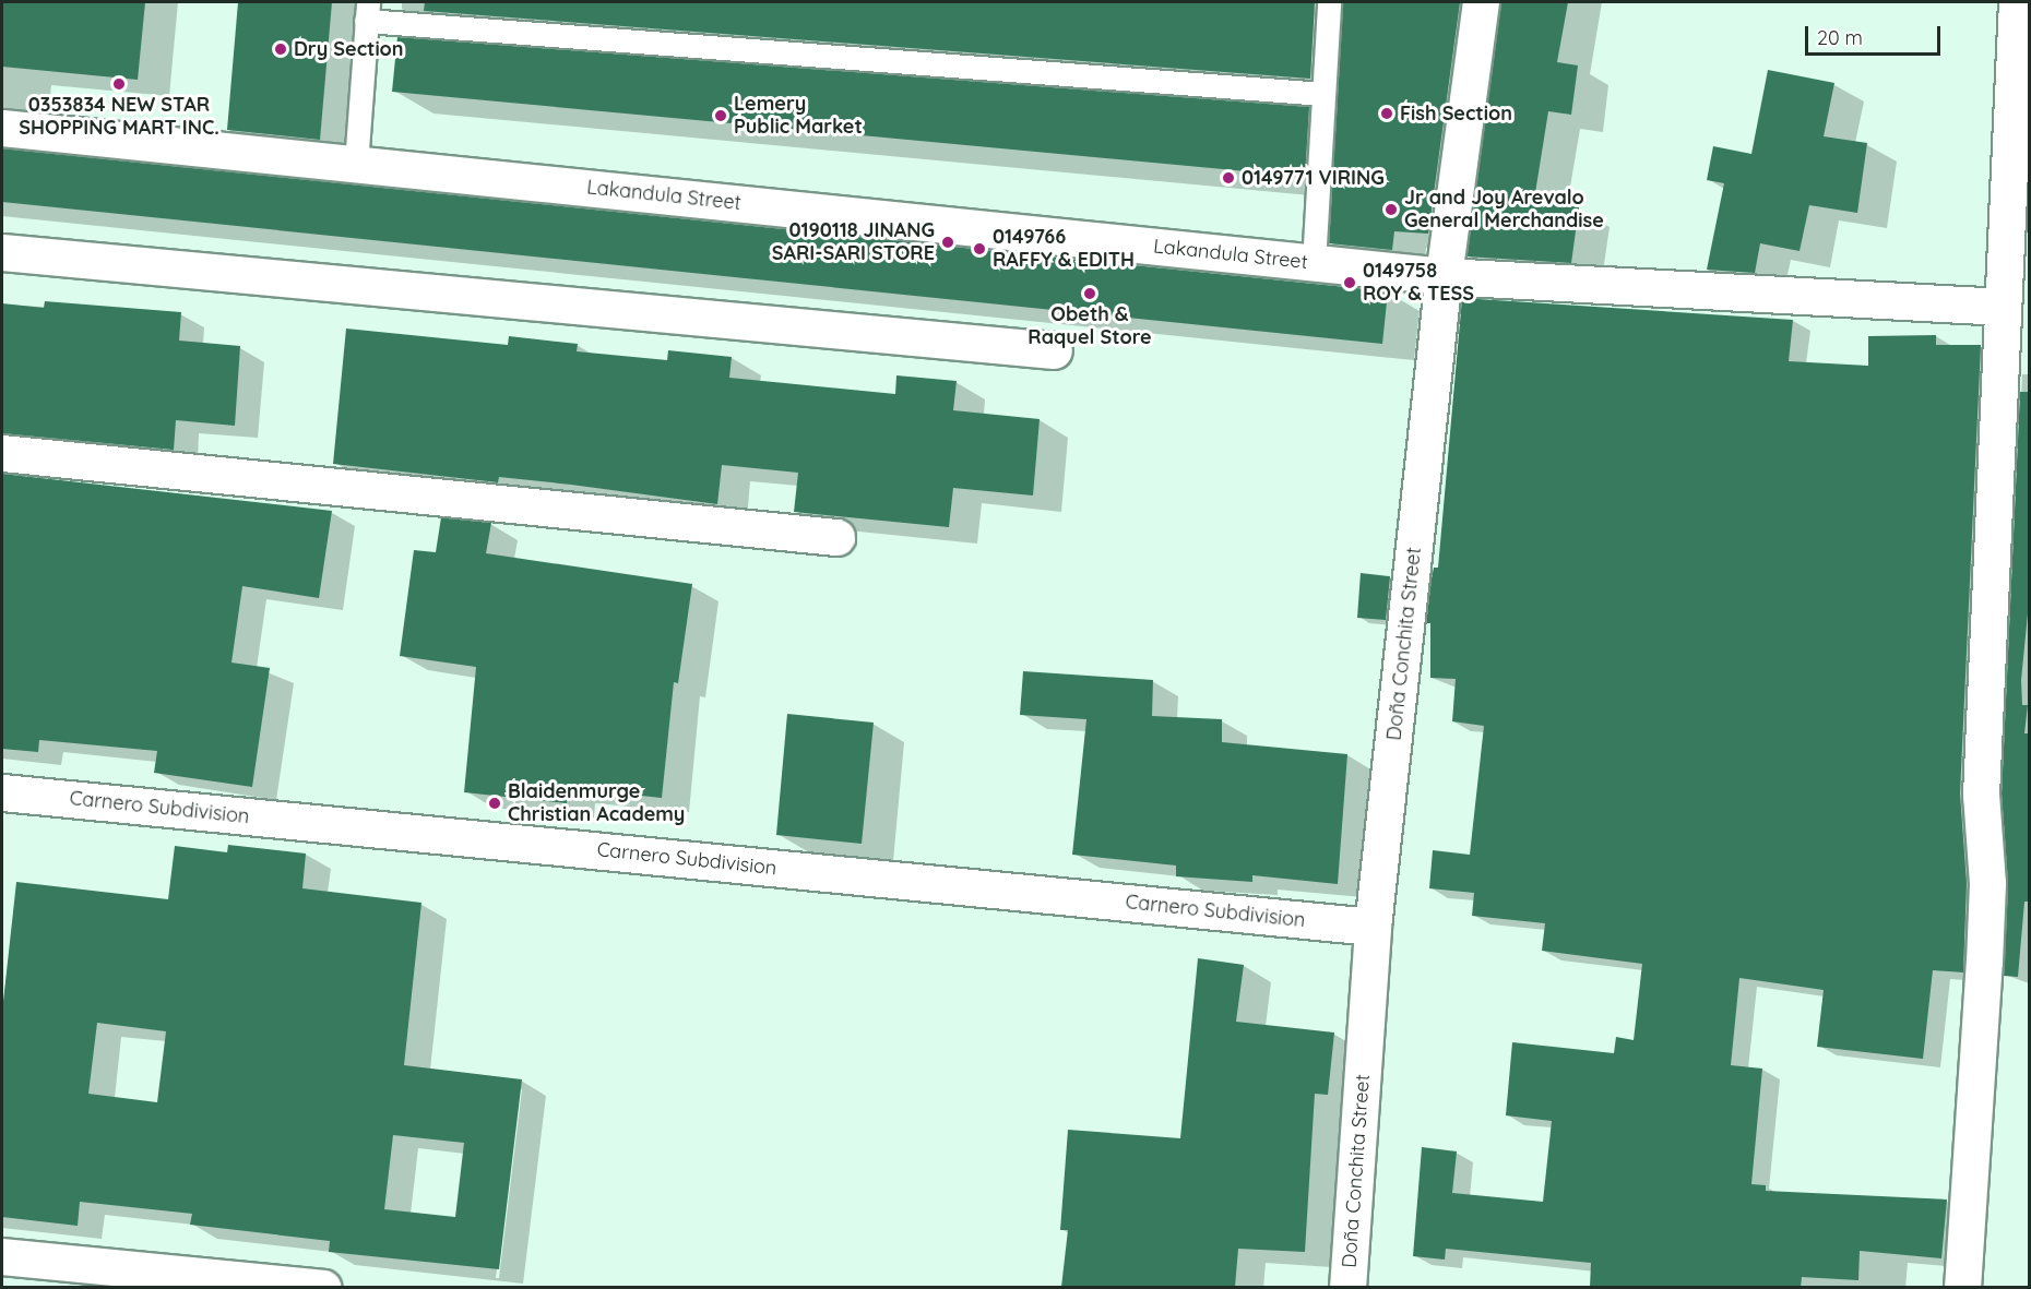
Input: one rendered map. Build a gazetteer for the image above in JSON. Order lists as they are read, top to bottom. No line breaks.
{"streets":{"street":["Lakandula Street","Doña Conchita Street","Carnero Subdivision"]},"crossings":[["Lakandula Street","Doña Conchita Street"],["Doña Conchita Street","Carnero Subdivision"]],"places":["Dry Section","0353834 NEW STAR SHOPPING MART INC.","Fish Section","Lemery Public Market","0149771 VIRING","Jr and Joy Arevalo General Merchandise","0190118 JINANG SARI-SARI STORE","0149766 RAFFY & EDITH","0149758 ROY & TESS","Obeth & Raquel Store","Blaidenmurge Christian Academy"],"scale_bar":"20 m"}
